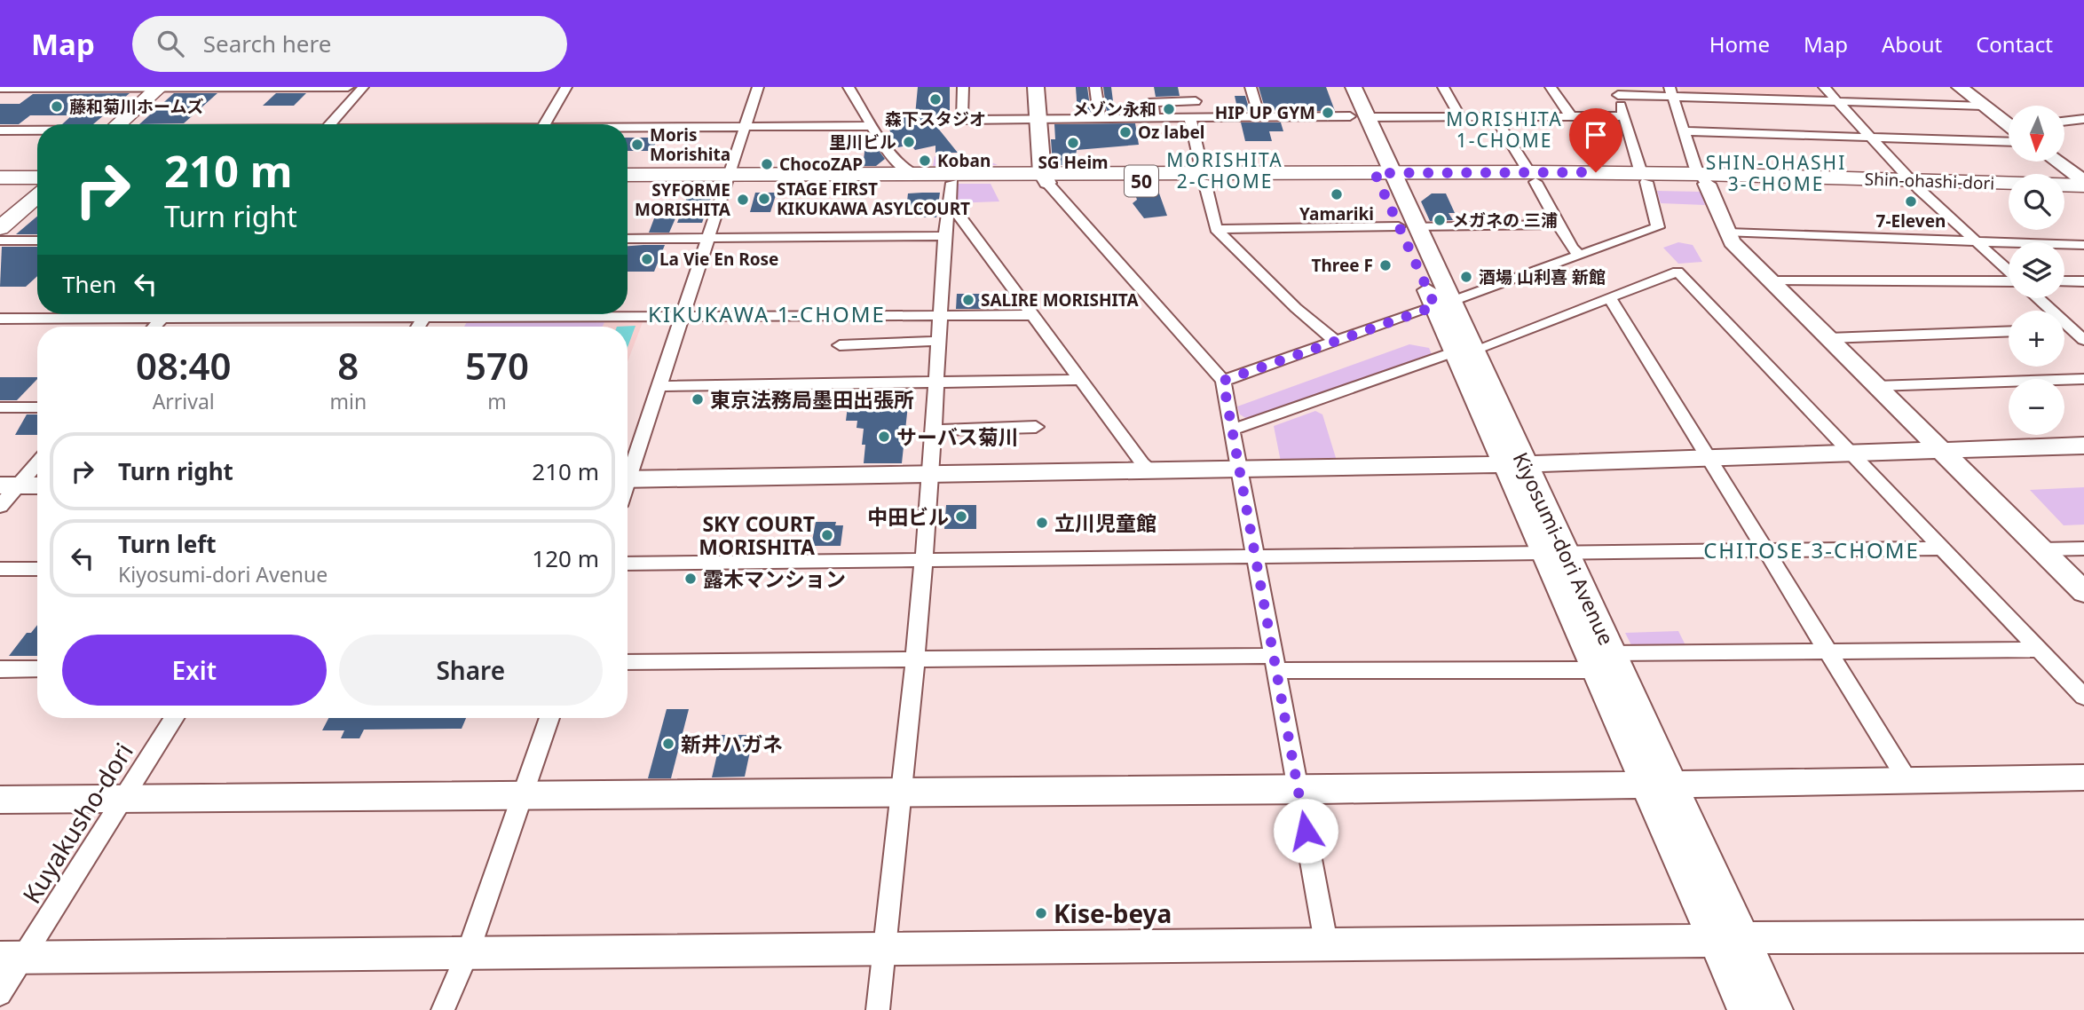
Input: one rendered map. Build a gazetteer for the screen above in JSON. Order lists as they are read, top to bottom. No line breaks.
{"streets":{"main road":["50","Shin-ohashi-dori"],"street":["Kiyosumi-dori Avenue","Kuyakusho-dori"]},"crossings":[["50","Shin-ohashi-dori"],["Shin-ohashi-dori","Kiyosumi-dori Avenue"]],"districts":["MORISHITA 1-CHOME","MORISHITA 2-CHOME","SHIN-OHASHI 3-CHOME","KIKUKAWA 1-CHOME","CHITOSE 3-CHOME"],"places":["森下スタジオ","藤和菊川ホームズ","メゾン永和","HIP UP GYM","Oz label","里川ビル","SG Heim","Moris Morishita","Koban","ChocoZAP","Yamariki","STAGE FIRST KIKUKAWA ASYLCOURT","SYFORME MORISHITA","7-Eleven","メガネの 三浦","La Vie En Rose","Three F","酒場 山利喜 新館","SALIRE MORISHITA","東京法務局墨田出張所","サーバス菊川","中田ビル","立川児童館","SKY COURT MORISHITA","露木マンション","新井ハガネ","Kise-beya"],"north":"bottom","page":{"header":"Map","search":"Search here","nav":["Home","Map","About","Contact"],"map_buttons":["+","−"],"turn":["210 m","Turn right"],"then":"Then","eta":["08:40","Arrival","8","min","570","m"],"list":[{"name":"Turn right","value":"210 m"},{"name":"Turn left","note":"Kiyosumi-dori Avenue","value":"120 m"}],"buttons":["Exit","Share"]}}
